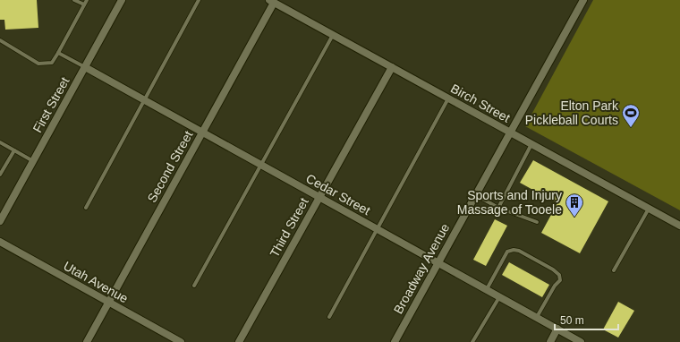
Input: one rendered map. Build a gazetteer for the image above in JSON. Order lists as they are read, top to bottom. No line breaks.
{"streets":{"street":["Birch Street","First Street","Second Street","Cedar Street","Third Street","Broadway Avenue","Utah Avenue"]},"crossings":[["Birch Street","Second Street"],["Birch Street","Third Street"],["Birch Street","Broadway Avenue"],["First Street","Cedar Street"],["Second Street","Cedar Street"],["Second Street","Utah Avenue"],["Cedar Street","Third Street"],["Cedar Street","Broadway Avenue"]],"places":{"sports":["Elton Park Pickleball Courts"],"building":["Sports and Injury Massage of Tooele"]},"scale_bar":"50 m"}
